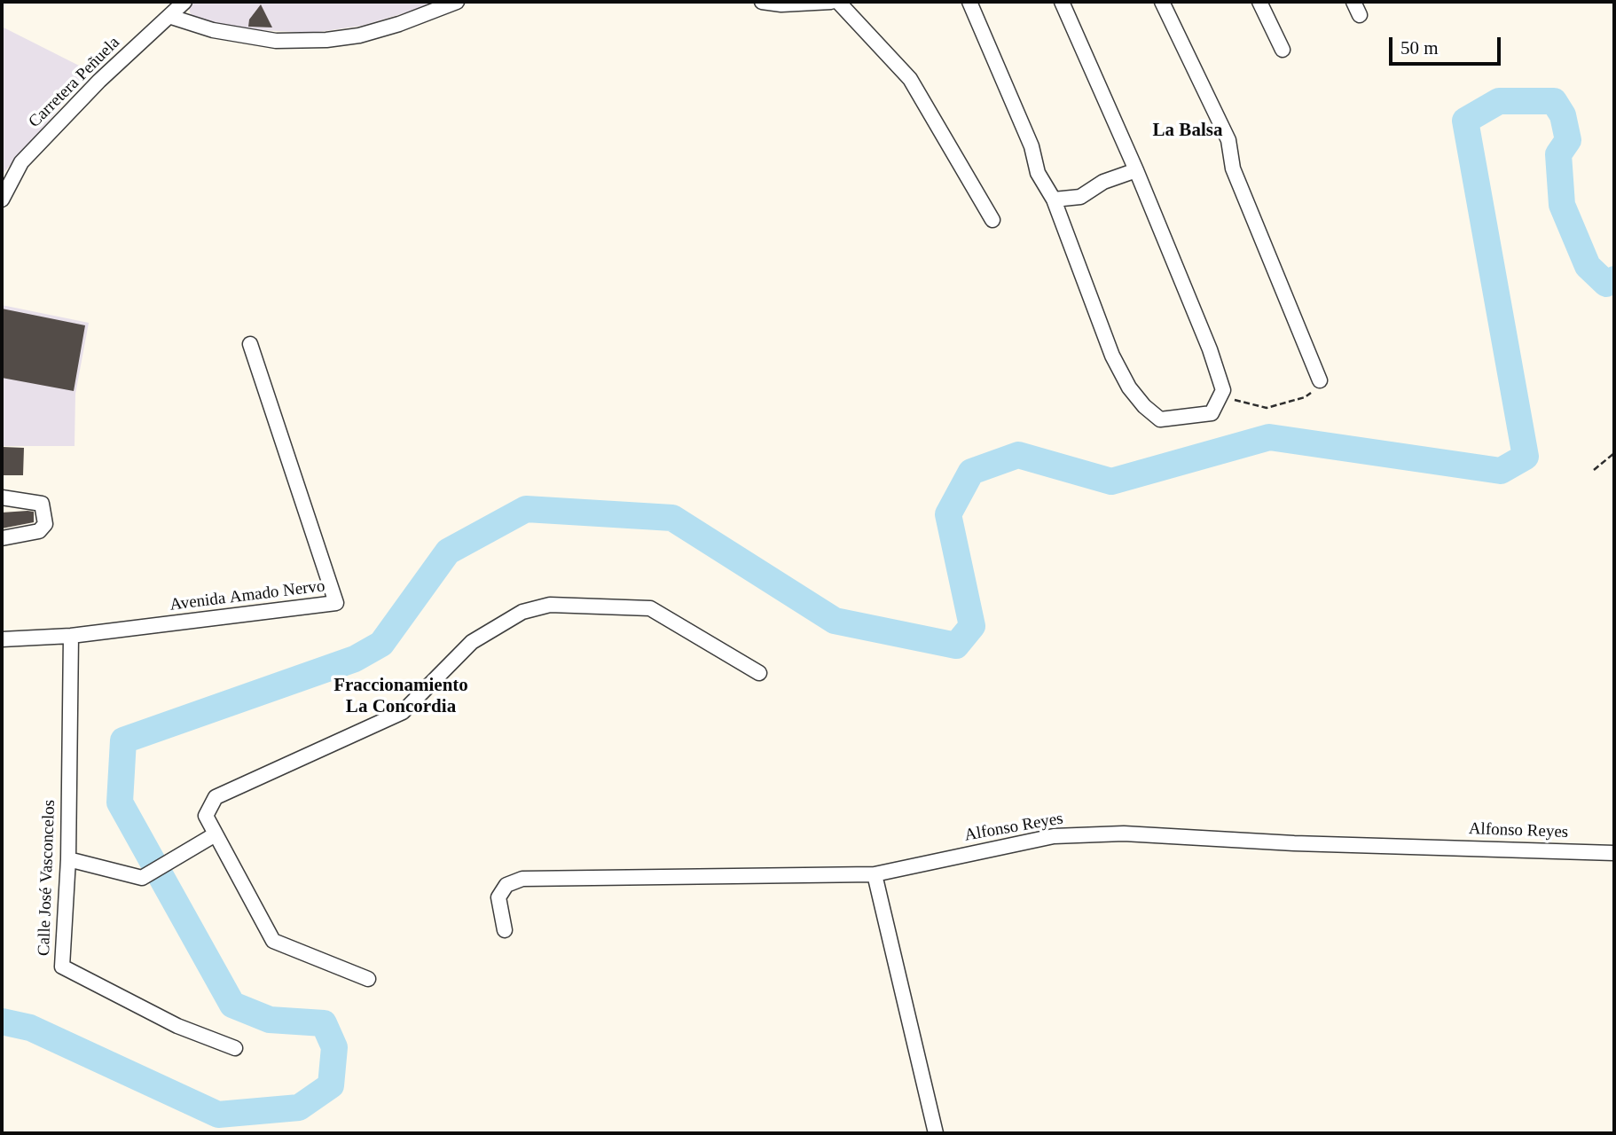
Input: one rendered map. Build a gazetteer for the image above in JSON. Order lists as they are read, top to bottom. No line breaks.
{"streets":{"street":["Carretera Peñuela","Avenida Amado Nervo","Alfonso Reyes","Calle José Vasconcelos"]},"crossings":[["Avenida Amado Nervo","Calle José Vasconcelos"]],"districts":["La Balsa","Fraccionamiento La Concordia"],"scale_bar":"50 m"}
